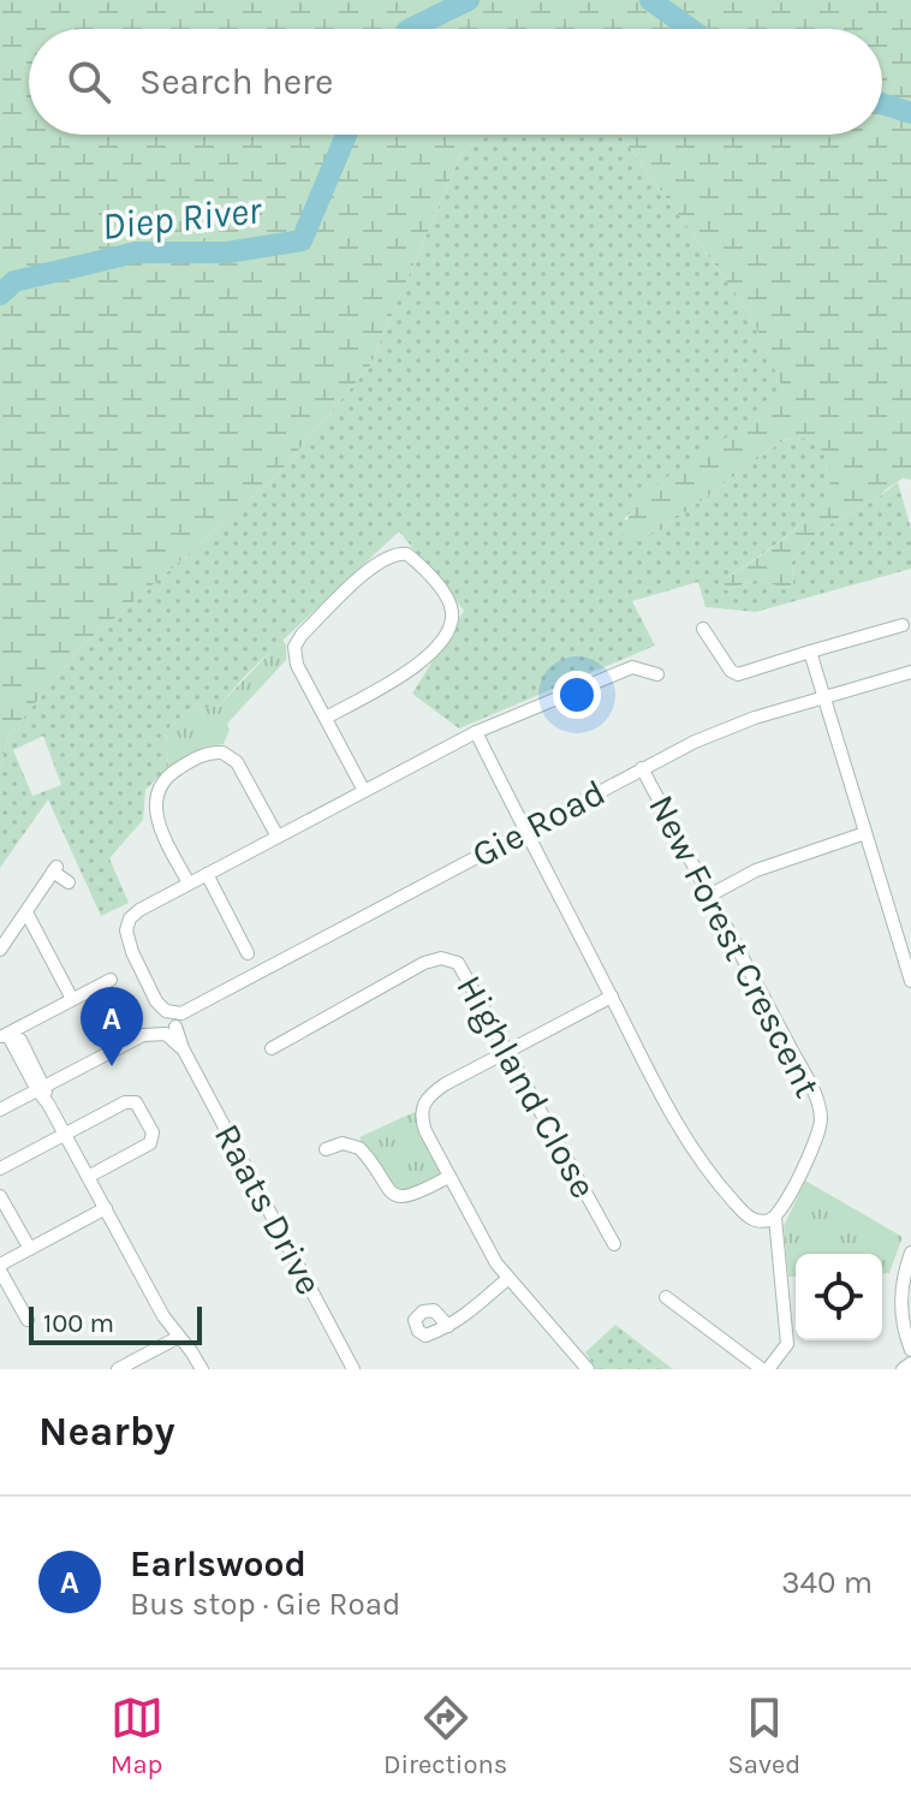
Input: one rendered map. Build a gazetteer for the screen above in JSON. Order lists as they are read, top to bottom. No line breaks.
{"streets":{"street":["Gie Road","New Forest Crescent","Highland Close","Raats Drive"]},"crossings":[["Gie Road","New Forest Crescent"],["Gie Road","Raats Drive"]],"water":["Diep River"],"scale_bar":"100 m","page":{"search":"Search here","pins":"A","scale":"100 m","heading":"Nearby","list":[{"mark":"A","name":"Earlswood","note":"Bus stop · Gie Road","value":"340 m"}],"nav":["Map","Directions","Saved"]}}
